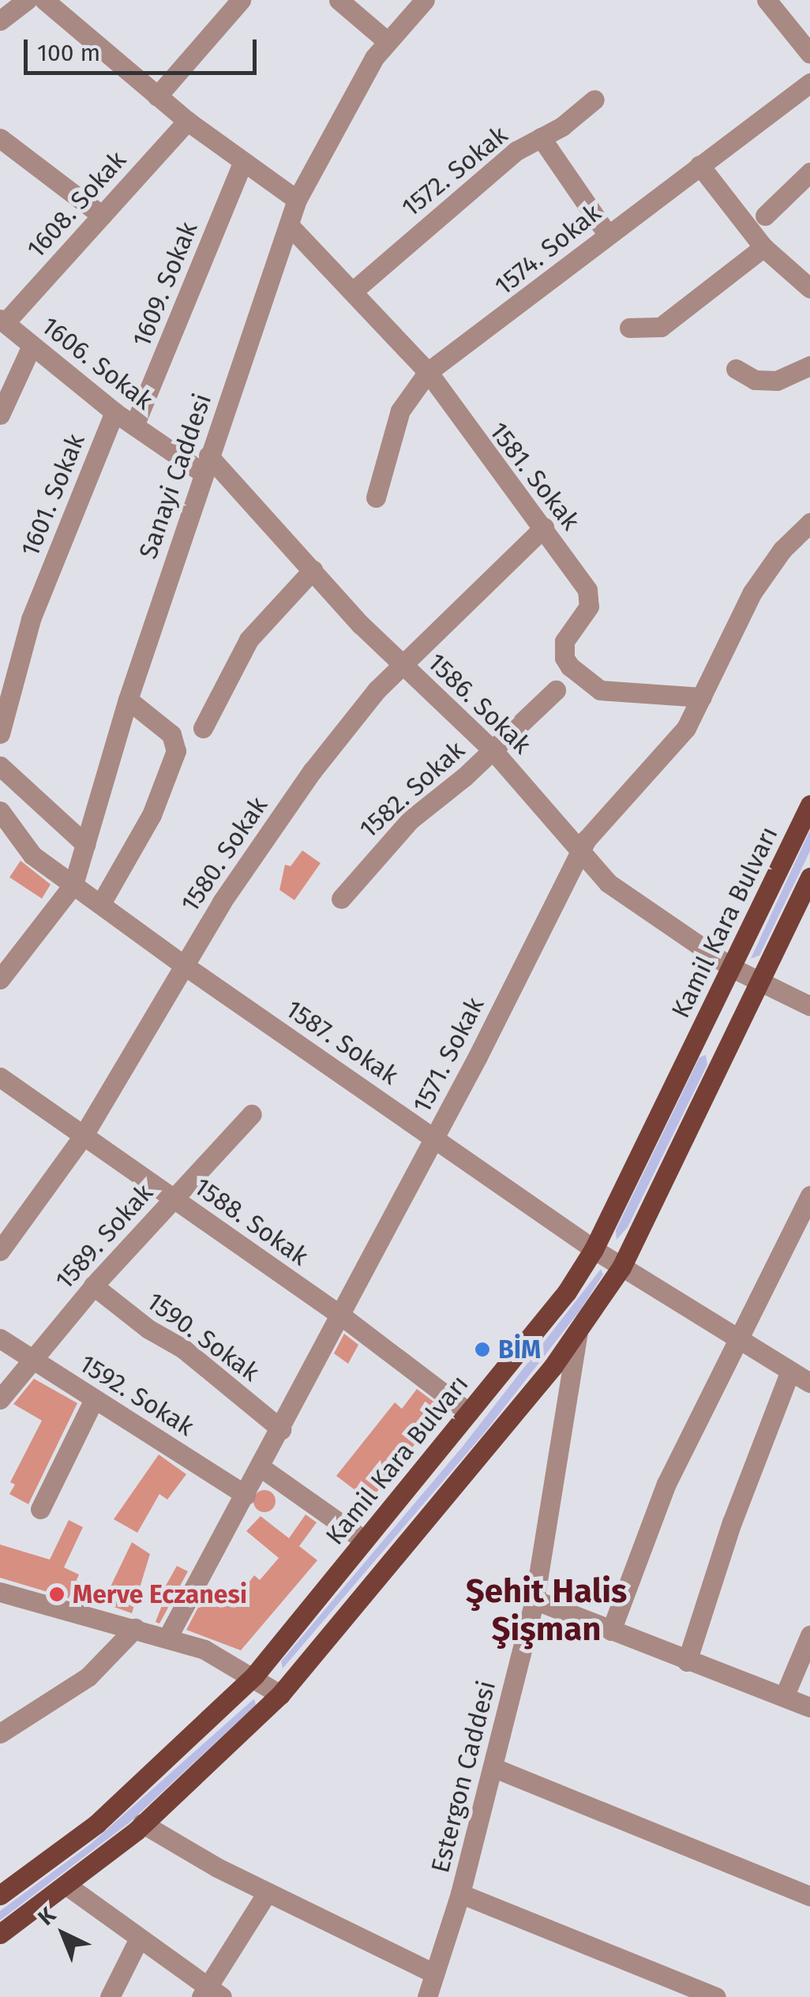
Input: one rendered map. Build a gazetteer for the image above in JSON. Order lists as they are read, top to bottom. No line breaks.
{"streets":{"main road":["Kamil Kara Bulvarı"],"street":["1572. Sokak","1608. Sokak","1574. Sokak","1609. Sokak","1606. Sokak","Sanayi Caddesi","1581. Sokak","1601. Sokak","1586. Sokak","1582. Sokak","1580. Sokak","1587. Sokak","1571. Sokak","1588. Sokak","1589. Sokak","1590. Sokak","1592. Sokak","Estergon Caddesi"]},"crossings":[["1572. Sokak","1581. Sokak"],["1608. Sokak","1606. Sokak"],["1574. Sokak","1581. Sokak"],["1609. Sokak","1606. Sokak"],["1606. Sokak","Sanayi Caddesi"],["1606. Sokak","1601. Sokak"],["1606. Sokak","1586. Sokak"],["Sanayi Caddesi","1581. Sokak"],["Sanayi Caddesi","1586. Sokak"],["Sanayi Caddesi","1587. Sokak"],["1581. Sokak","1582. Sokak"],["1581. Sokak","1580. Sokak"],["1586. Sokak","1582. Sokak"],["1586. Sokak","1580. Sokak"],["1586. Sokak","Kamil Kara Bulvarı"],["1586. Sokak","1571. Sokak"],["1580. Sokak","1587. Sokak"],["1580. Sokak","1588. Sokak"],["Kamil Kara Bulvarı","1587. Sokak"],["Kamil Kara Bulvarı","1588. Sokak"],["1587. Sokak","1571. Sokak"],["1571. Sokak","1588. Sokak"],["1571. Sokak","1590. Sokak"],["1571. Sokak","1592. Sokak"],["1588. Sokak","1589. Sokak"],["1589. Sokak","1590. Sokak"],["1589. Sokak","1592. Sokak"]],"districts":["Şehit Halis Şişman"],"places":["BİM","Merve Eczanesi"],"scale_bar":"100 m","north":"top left"}
